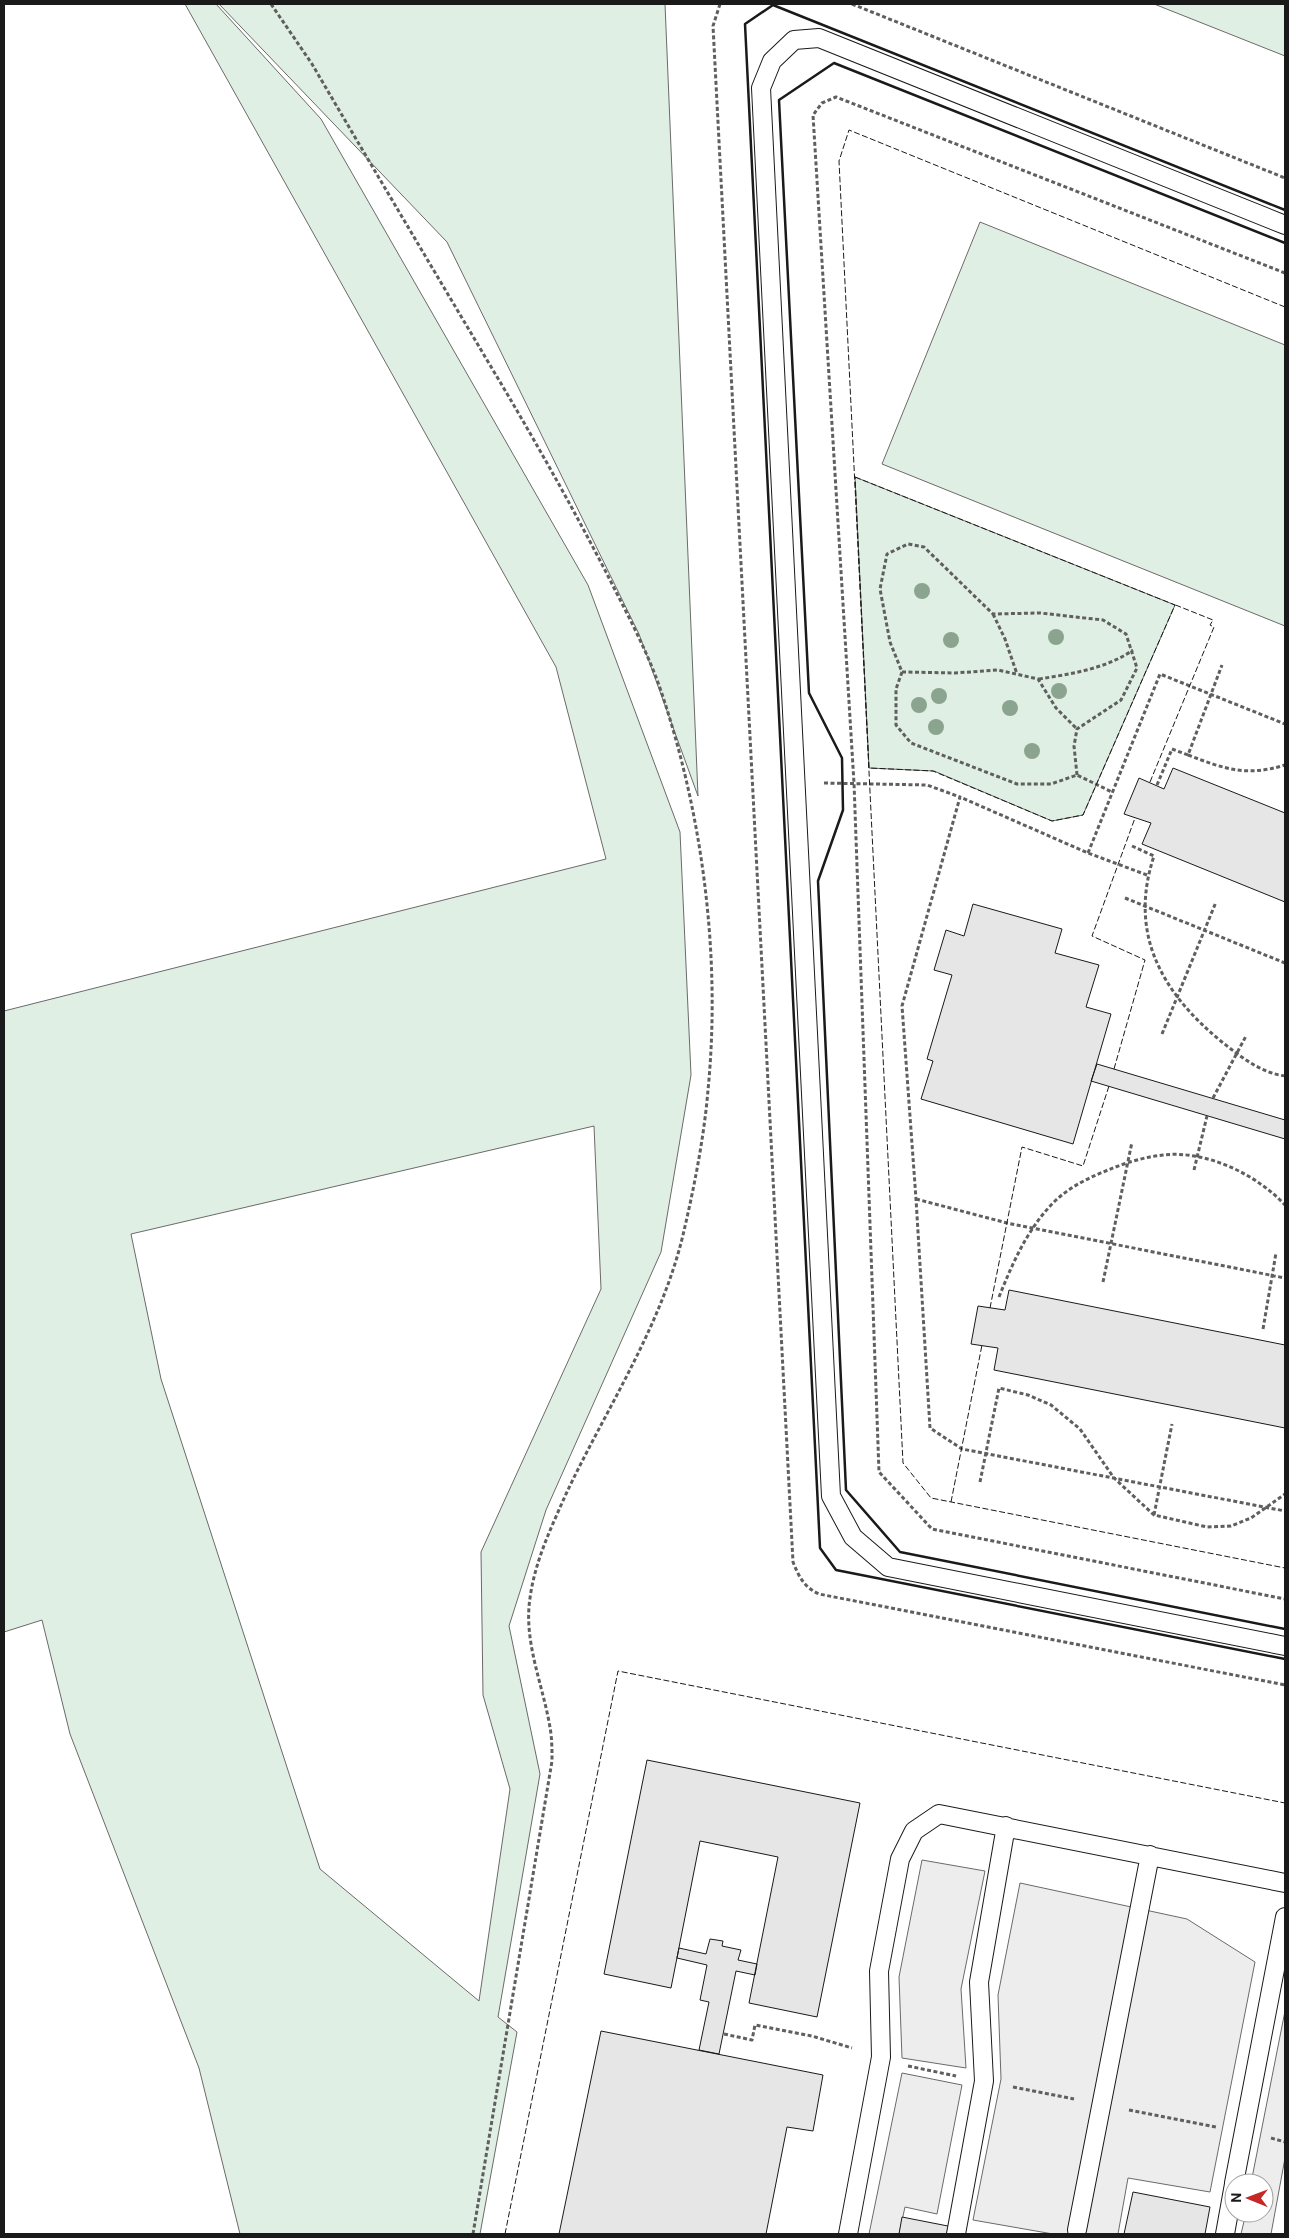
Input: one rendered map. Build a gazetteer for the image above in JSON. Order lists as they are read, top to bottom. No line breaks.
{"north":"left"}
